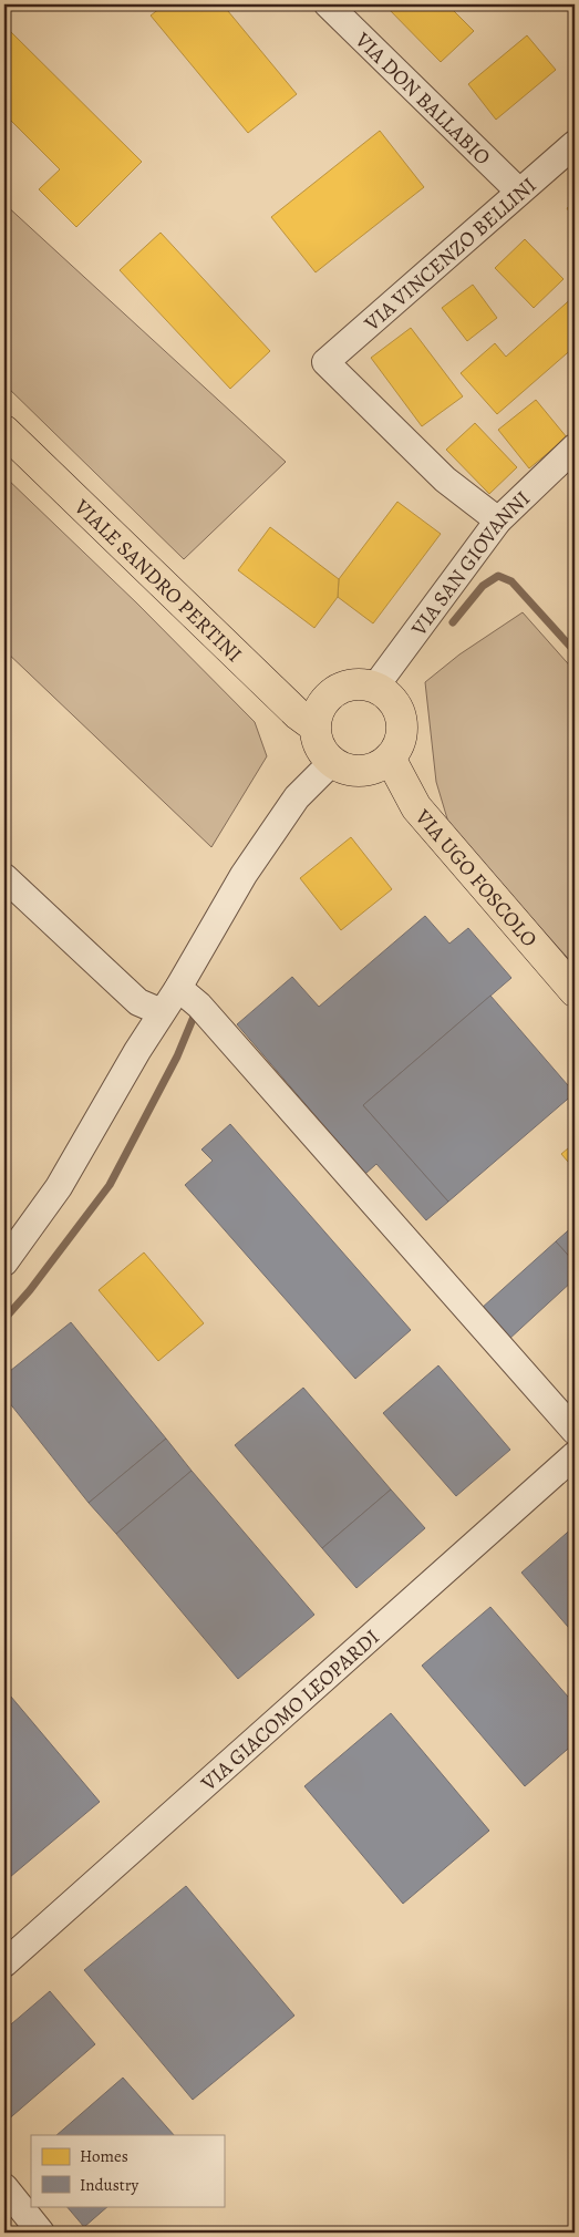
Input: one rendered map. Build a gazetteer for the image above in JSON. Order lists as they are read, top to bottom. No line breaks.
{"streets":{"main road":["VIALE SANDRO PERTINI","VIA UGO FOSCOLO"],"street":["VIA DON BALLABIO","VIA VINCENZO BELLINI","VIA SAN GIOVANNI","VIA GIACOMO LEOPARDI"]},"crossings":[["VIA DON BALLABIO","VIA VINCENZO BELLINI"],["VIA VINCENZO BELLINI","VIA SAN GIOVANNI"],["VIA SAN GIOVANNI","VIALE SANDRO PERTINI"],["VIA SAN GIOVANNI","VIA UGO FOSCOLO"],["VIALE SANDRO PERTINI","VIA UGO FOSCOLO"]],"legend":["Homes","Industry"]}
